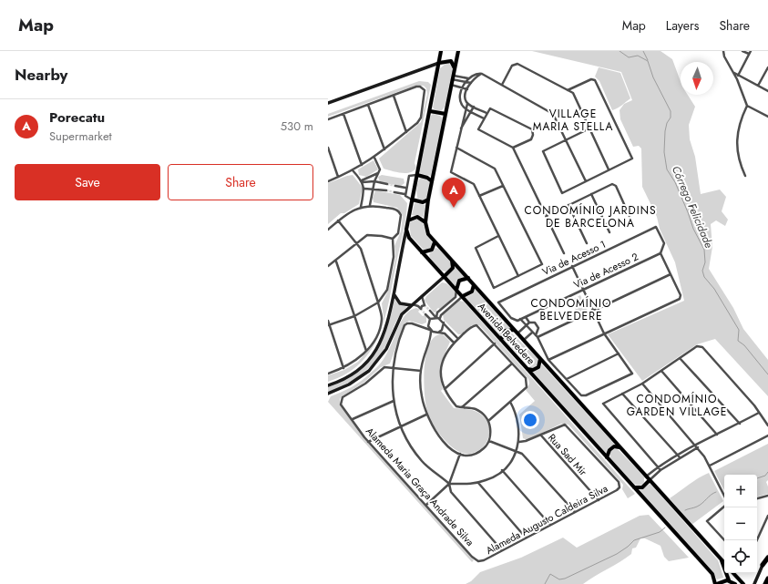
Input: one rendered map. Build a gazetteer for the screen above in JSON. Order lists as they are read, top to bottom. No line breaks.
{"streets":{"main road":["Avenida Belvedere"],"street":["Via de Acesso 1","Via de Acesso 2","Rua Sad Mir","Alameda Maria Graça Andrade Silva","Alameda Augusto Caldeira Silva"]},"crossings":[["Via de Acesso 1","Via de Acesso 2"],["Rua Sad Mir","Alameda Augusto Caldeira Silva"],["Alameda Maria Graça Andrade Silva","Alameda Augusto Caldeira Silva"]],"districts":["VILLAGE MARIA STELLA","CONDOMÍNIO JARDINS DE BARCELONA","CONDOMÍNIO BELVEDERE","CONDOMÍNIO GARDEN VILLAGE"],"water":["Córrego Felicidade"],"north":"bottom","page":{"header":"Map","nav":["Map","Layers","Share"],"heading":"Nearby","list":[{"mark":"A","name":"Porecatu","note":"Supermarket","value":"530 m"}],"buttons":["Save","Share"],"pins":"A","map_buttons":["+","−"]}}
